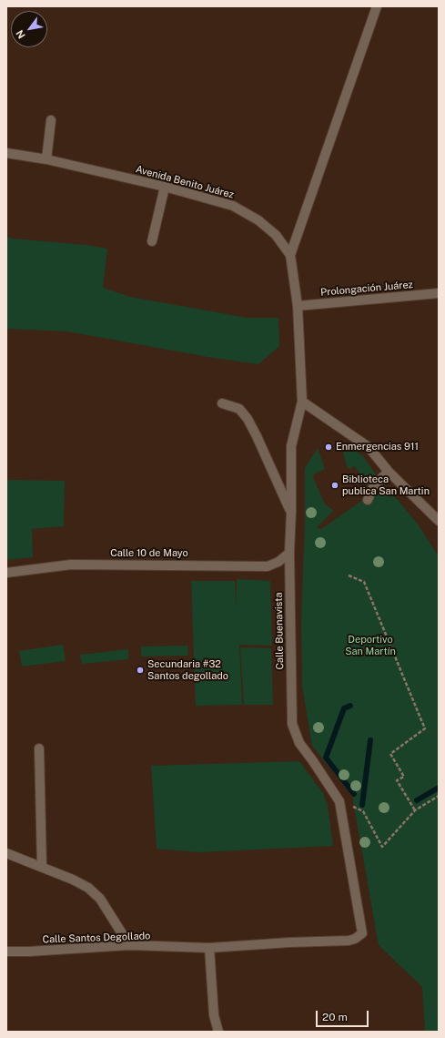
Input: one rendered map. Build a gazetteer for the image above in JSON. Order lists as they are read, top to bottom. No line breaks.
{"streets":{"street":["Avenida Benito Juárez","Prolongación Juárez","Calle 10 de Mayo","Calle Buenavista","Calle Santos Degollado"]},"crossings":[["Prolongación Juárez","Calle Buenavista"],["Calle 10 de Mayo","Calle Buenavista"],["Calle Buenavista","Calle Santos Degollado"]],"parks":["Deportivo San Martín"],"places":["Enmergencias 911","Biblioteca publica San Martin","Secundaria #32 Santos degollado"],"scale_bar":"20 m","north":"bottom left"}
